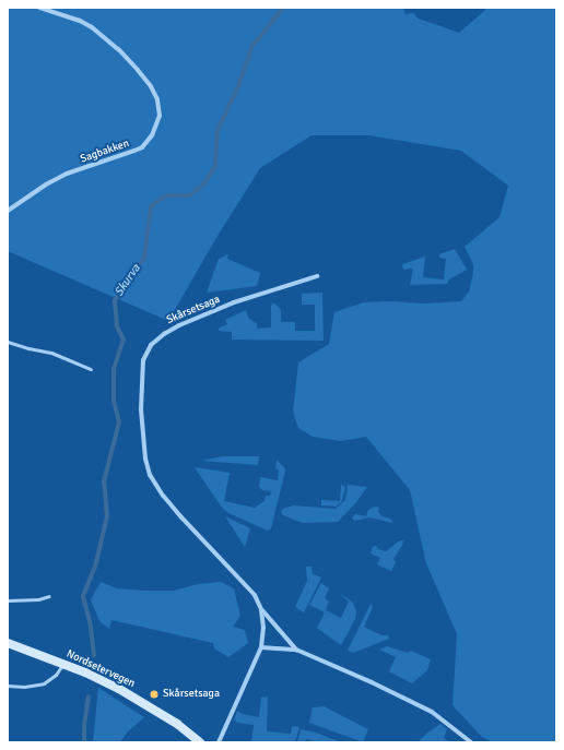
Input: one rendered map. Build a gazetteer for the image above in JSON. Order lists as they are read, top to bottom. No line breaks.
{"streets":{"main road":["Nordsetervegen"],"street":["Sagbakken","Skårsetsaga"]},"water":["Skurva"],"places":["Skårsetsaga"]}
